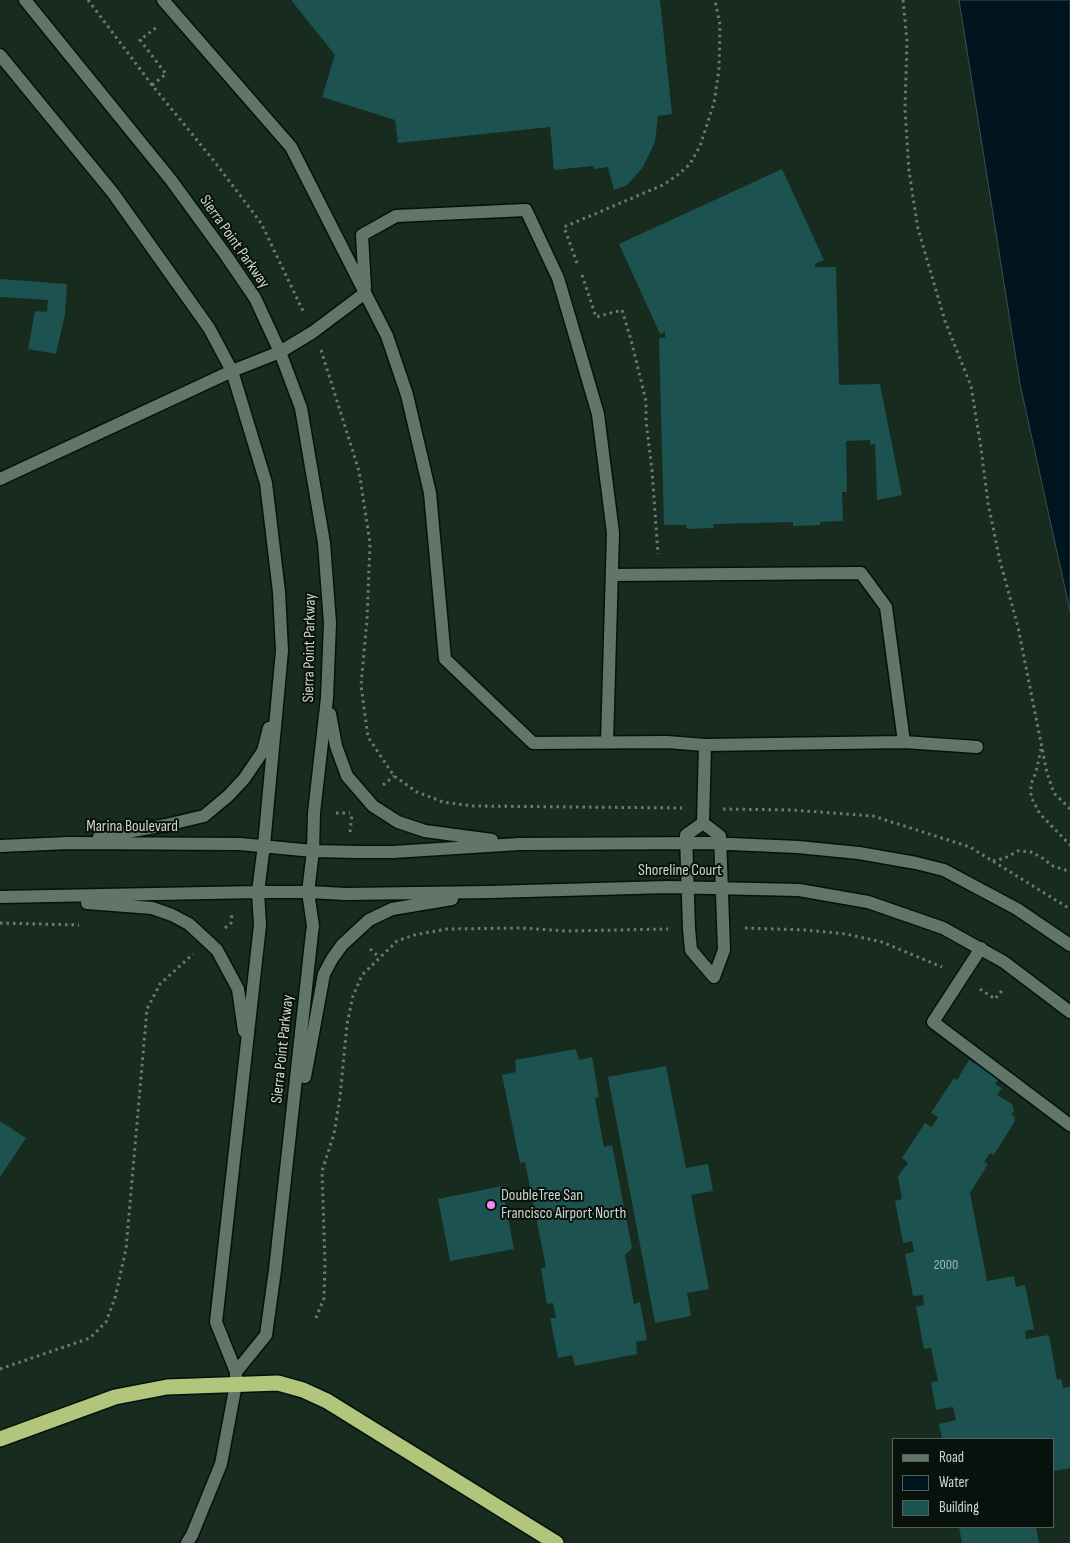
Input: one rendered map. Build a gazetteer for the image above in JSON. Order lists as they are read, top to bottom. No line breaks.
{"streets":{"street":["Sierra Point Parkway","Marina Boulevard","Shoreline Court"]},"crossings":[["Sierra Point Parkway","Marina Boulevard"],["Sierra Point Parkway","Shoreline Court"],["Marina Boulevard","Shoreline Court"]],"places":["DoubleTree San Francisco Airport North"],"house_numbers":["2000"],"legend":["Road","Water","Building"]}
